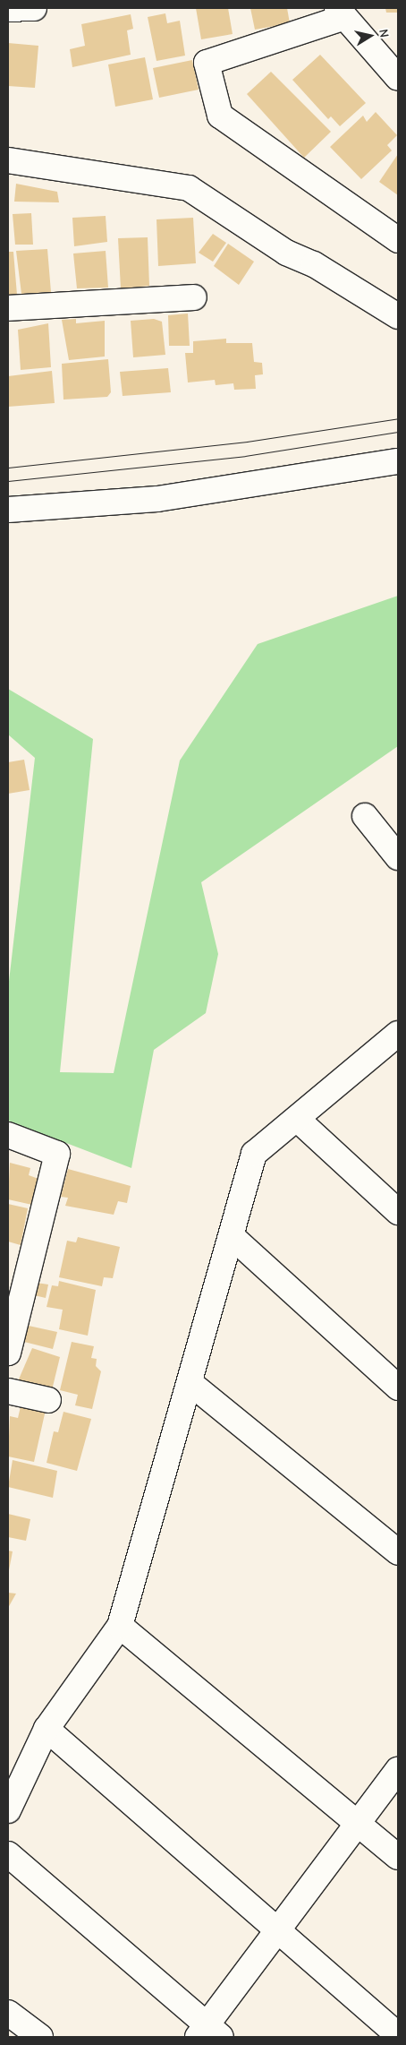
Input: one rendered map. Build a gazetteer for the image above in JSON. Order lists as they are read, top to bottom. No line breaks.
{"north":"right"}
